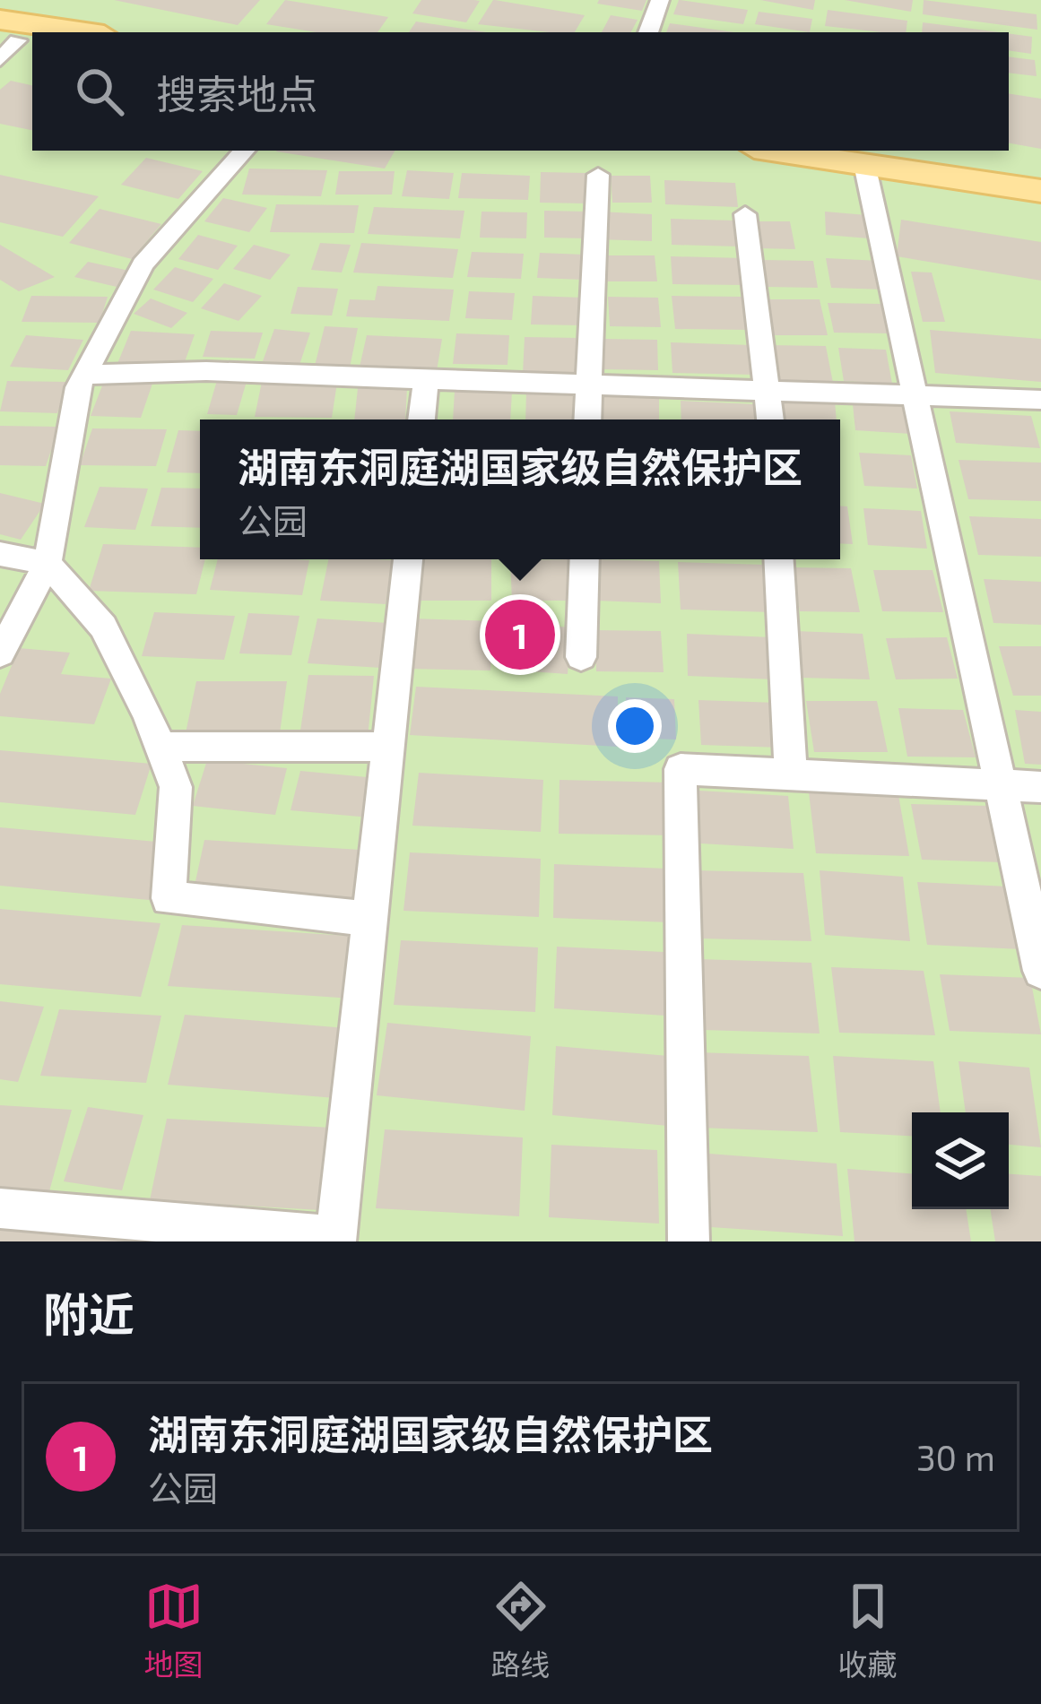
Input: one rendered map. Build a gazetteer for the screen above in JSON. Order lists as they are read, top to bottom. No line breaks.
{"page":{"search":"搜索地点","popup":["湖南东洞庭湖国家级自然保护区","公园"],"pins":"1","heading":"附近","list":[{"mark":"1","name":"湖南东洞庭湖国家级自然保护区","note":"公园","value":"30 m"}],"nav":["地图","路线","收藏"]}}
